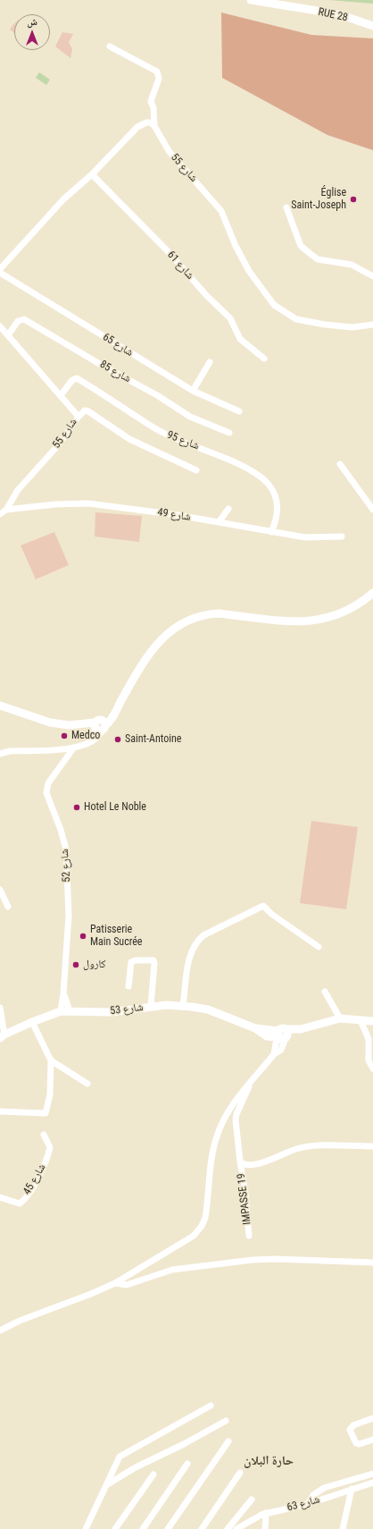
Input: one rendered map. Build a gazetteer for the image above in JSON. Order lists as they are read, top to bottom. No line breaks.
{"streets":{"street":["RUE 28","شارع 55","شارع 61","شارع 65","شارع 85","شارع 95","شارع 49","شارع 52","شارع 53","شارع 45","IMPASSE 19","شارع 63"]},"crossings":[["شارع 55","شارع 85"],["شارع 55","شارع 95"],["شارع 55","شارع 49"],["شارع 95","شارع 49"],["شارع 52","شارع 53"]],"districts":["حارة البلان"],"places":["Église Saint-Joseph","Medco","Saint-Antoine","Hotel Le Noble","Patisserie Main Sucrée","كارول"],"north":"top"}
